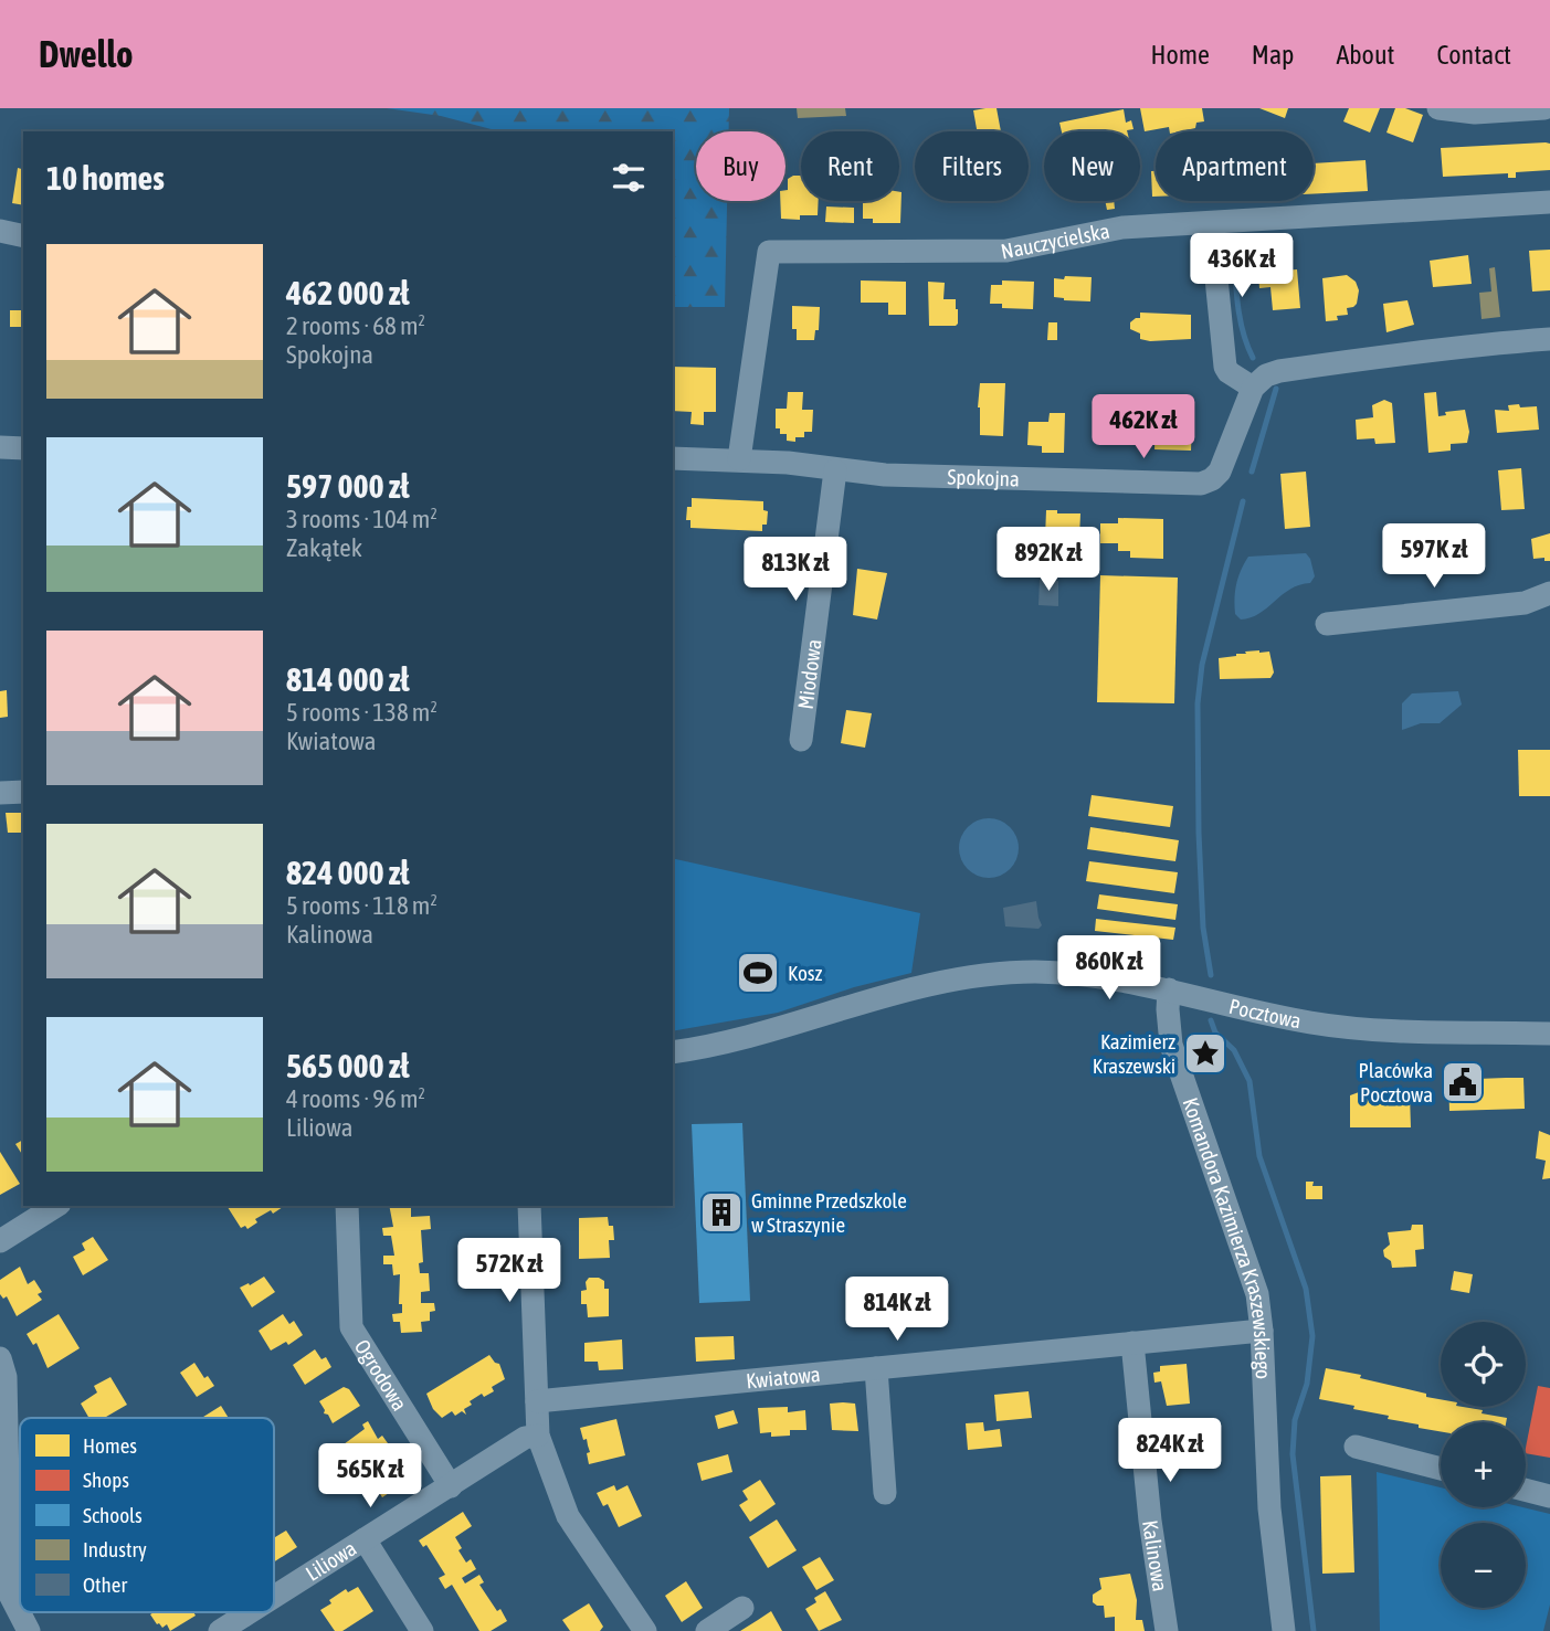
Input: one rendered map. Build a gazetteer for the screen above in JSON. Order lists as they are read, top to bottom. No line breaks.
{"streets":{"street":["Nauczycielska","Spokojna","Miodowa","Pocztowa","Komandora Kazimierza Kraszewskiego","Ogrodowa","Kwiatowa","Kalinowa","Liliowa"]},"crossings":[["Nauczycielska","Spokojna"],["Spokojna","Miodowa"],["Pocztowa","Komandora Kazimierza Kraszewskiego"],["Komandora Kazimierza Kraszewskiego","Kwiatowa"],["Ogrodowa","Liliowa"],["Kwiatowa","Kalinowa"]],"places":{"sports":["Kosz"],"place":["Kazimierz Kraszewski"],"public building":["Placówka Pocztowa"],"building":["Gminne Przedszkole w Straszynie"]},"legend":["Homes","Shops","Schools","Industry","Other"],"page":{"header":"Dwello","nav":["Home","Map","About","Contact"],"chip":["Buy","Rent","Filters","New","Apartment"],"heading":"10 homes","list":[{"name":"462 000 zł","note":"2 rooms · 68 m² · Spokojna"},{"name":"597 000 zł","note":"3 rooms · 104 m² · Zakątek"},{"name":"814 000 zł","note":"5 rooms · 138 m² · Kwiatowa"},{"name":"824 000 zł","note":"5 rooms · 118 m² · Kalinowa"},{"name":"565 000 zł","note":"4 rooms · 96 m² · Liliowa"}],"price":["436K zł","462K zł","597K zł","892K zł","813K zł","860K zł","572K zł","814K zł","824K zł","565K zł"],"map_buttons":["+","−"]}}
